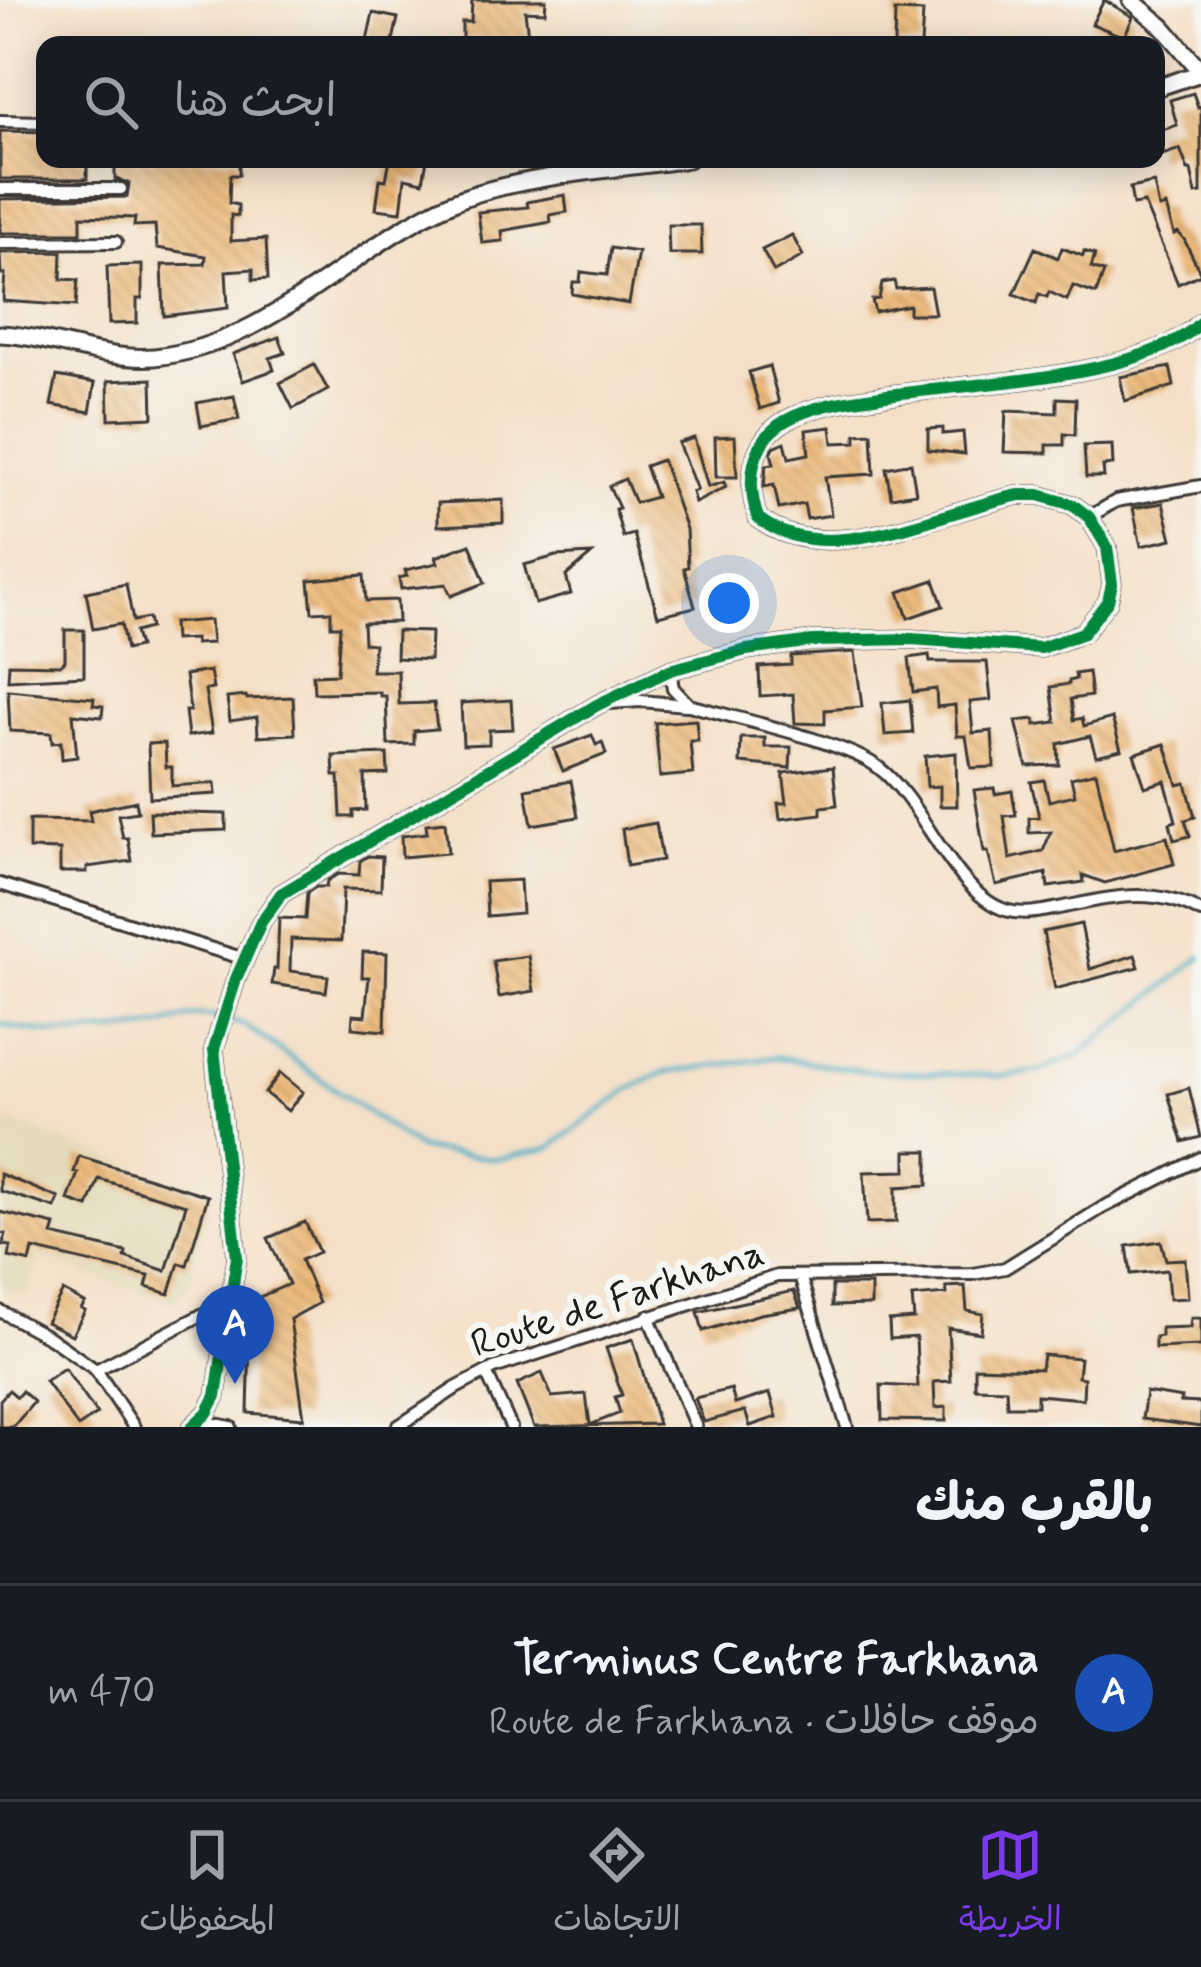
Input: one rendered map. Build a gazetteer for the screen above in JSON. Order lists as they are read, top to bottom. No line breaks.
{"streets":{"street":["Route de Farkhana"]},"page":{"search":"ابحث هنا","pins":"A","heading":"بالقرب منك","list":[{"mark":"A","name":"Terminus Centre Farkhana","note":"موقف حافلات · Route de Farkhana","value":"470 m"}],"nav":["الخريطة","الاتجاهات","المحفوظات"]}}
